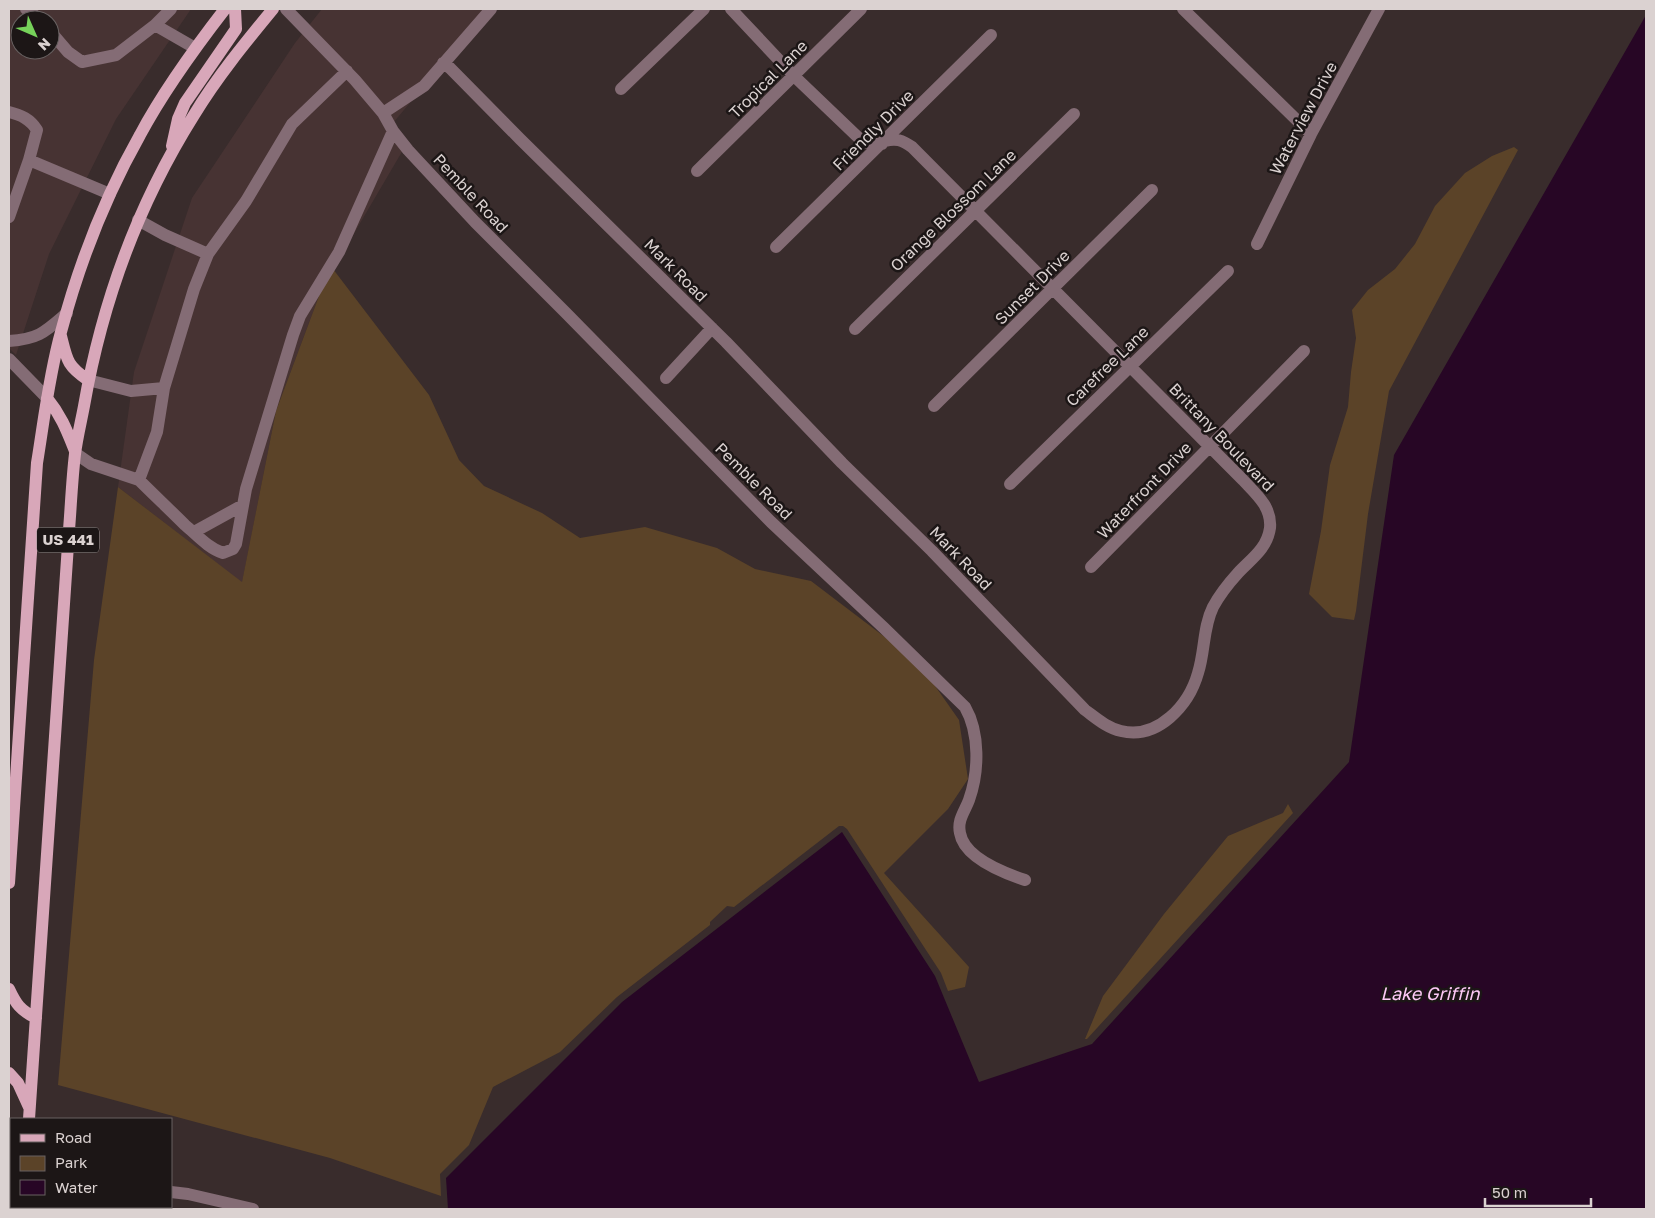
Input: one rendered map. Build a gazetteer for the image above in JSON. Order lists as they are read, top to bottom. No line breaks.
{"streets":{"main road":["US 441"],"street":["Tropical Lane","Waterview Drive","Friendly Drive","Pemble Road","Orange Blossom Lane","Mark Road","Sunset Drive","Carefree Lane","Brittany Boulevard","Waterfront Drive"]},"crossings":[["Tropical Lane","Brittany Boulevard"],["Friendly Drive","Brittany Boulevard"],["Orange Blossom Lane","Brittany Boulevard"],["Mark Road","Brittany Boulevard"],["Sunset Drive","Brittany Boulevard"],["Carefree Lane","Brittany Boulevard"],["Brittany Boulevard","Waterfront Drive"]],"water":["Lake Griffin"],"legend":["Road","Park","Water"],"scale_bar":"50 m","north":"bottom right"}
